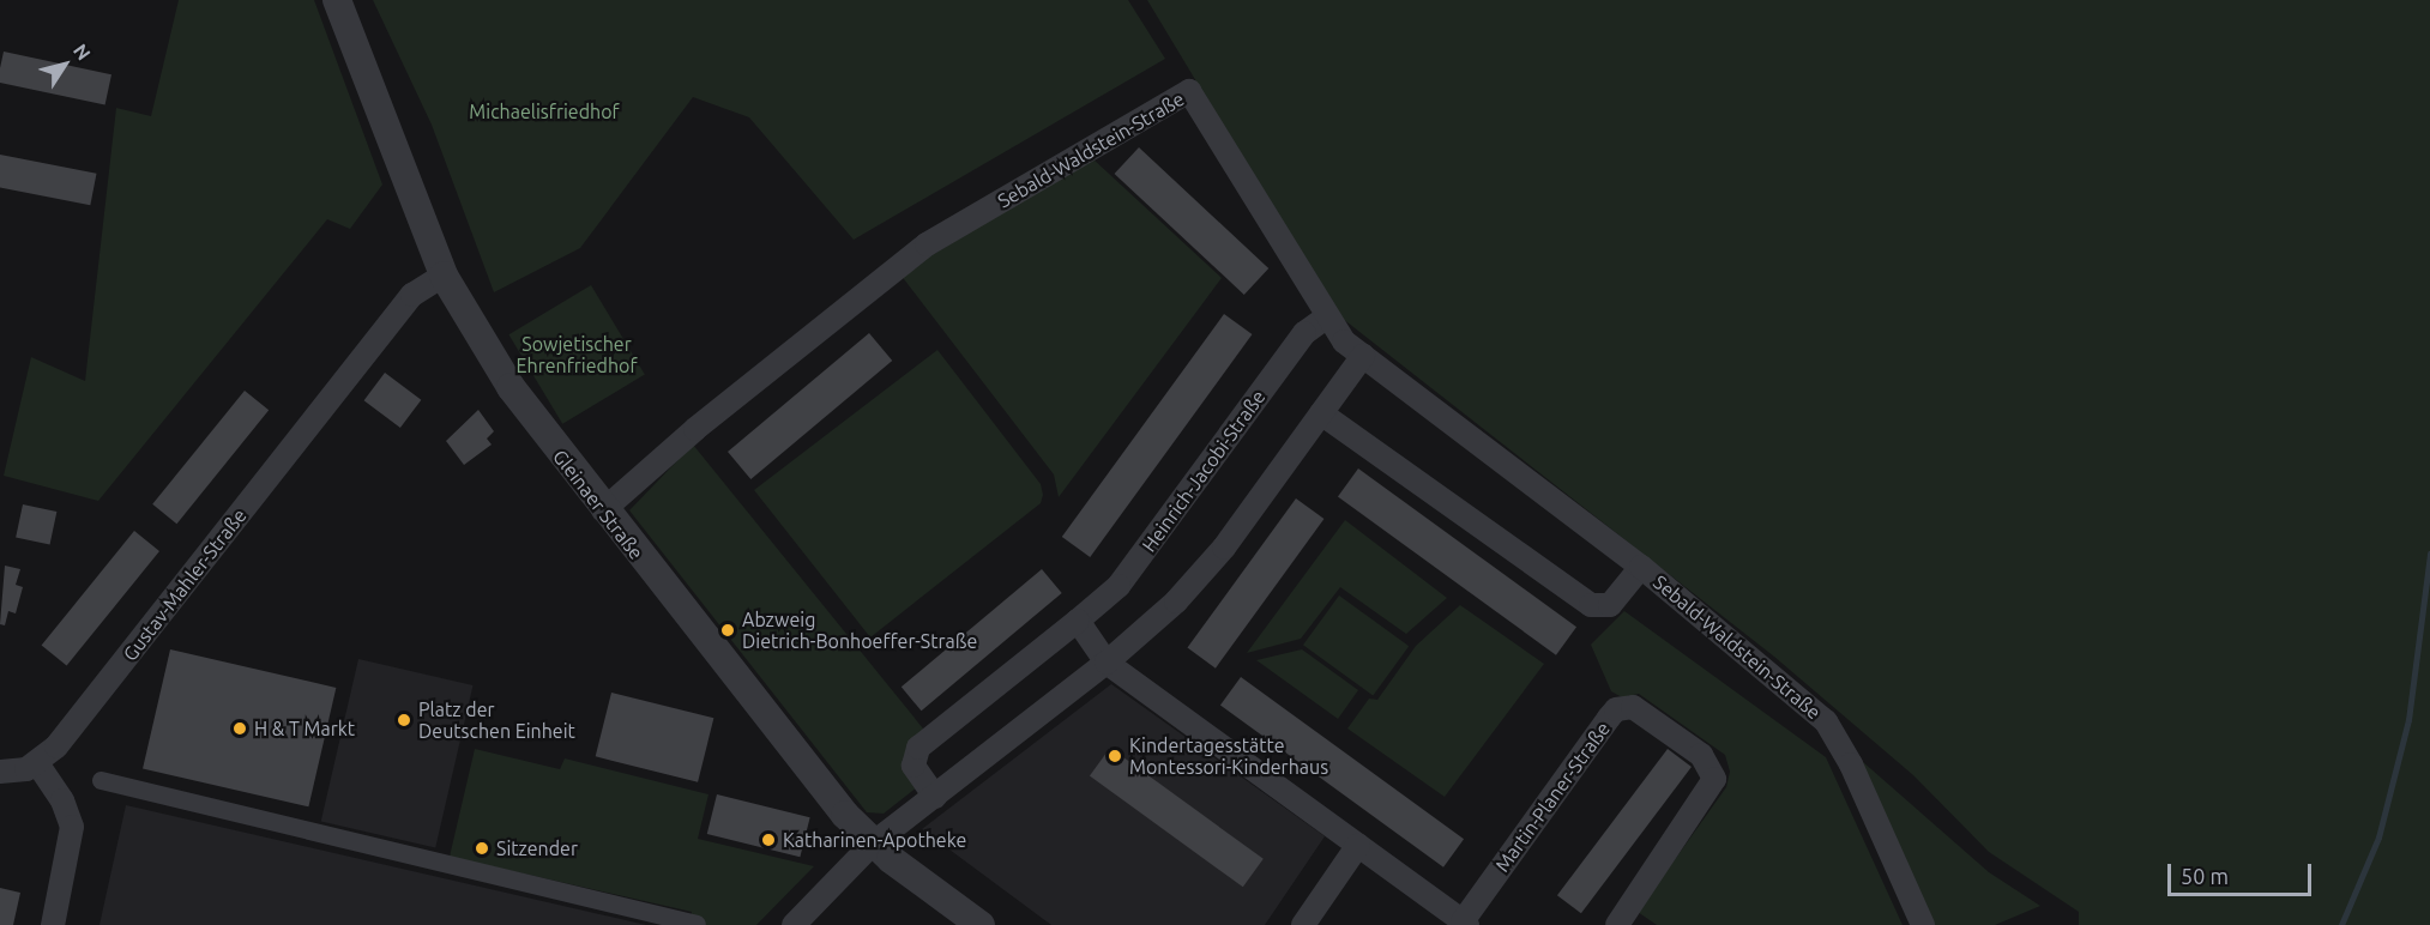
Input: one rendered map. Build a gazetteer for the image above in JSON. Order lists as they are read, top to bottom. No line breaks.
{"streets":{"street":["Sebald-Waldstein-Straße","Heinrich-Jacobi-Straße","Gleinaer Straße","Gustav-Mahler-Straße","Martin-Planer-Straße"]},"crossings":[["Sebald-Waldstein-Straße","Heinrich-Jacobi-Straße"],["Sebald-Waldstein-Straße","Gleinaer Straße"],["Gleinaer Straße","Gustav-Mahler-Straße"]],"parks":["Michaelisfriedhof","Sowjetischer Ehrenfriedhof"],"places":["Abzweig Dietrich-Bonhoeffer-Straße","Platz der Deutschen Einheit","H & T Markt","Kindertagesstätte Montessori-Kinderhaus","Katharinen-Apotheke","Sitzender"],"scale_bar":"50 m","north":"top right"}
